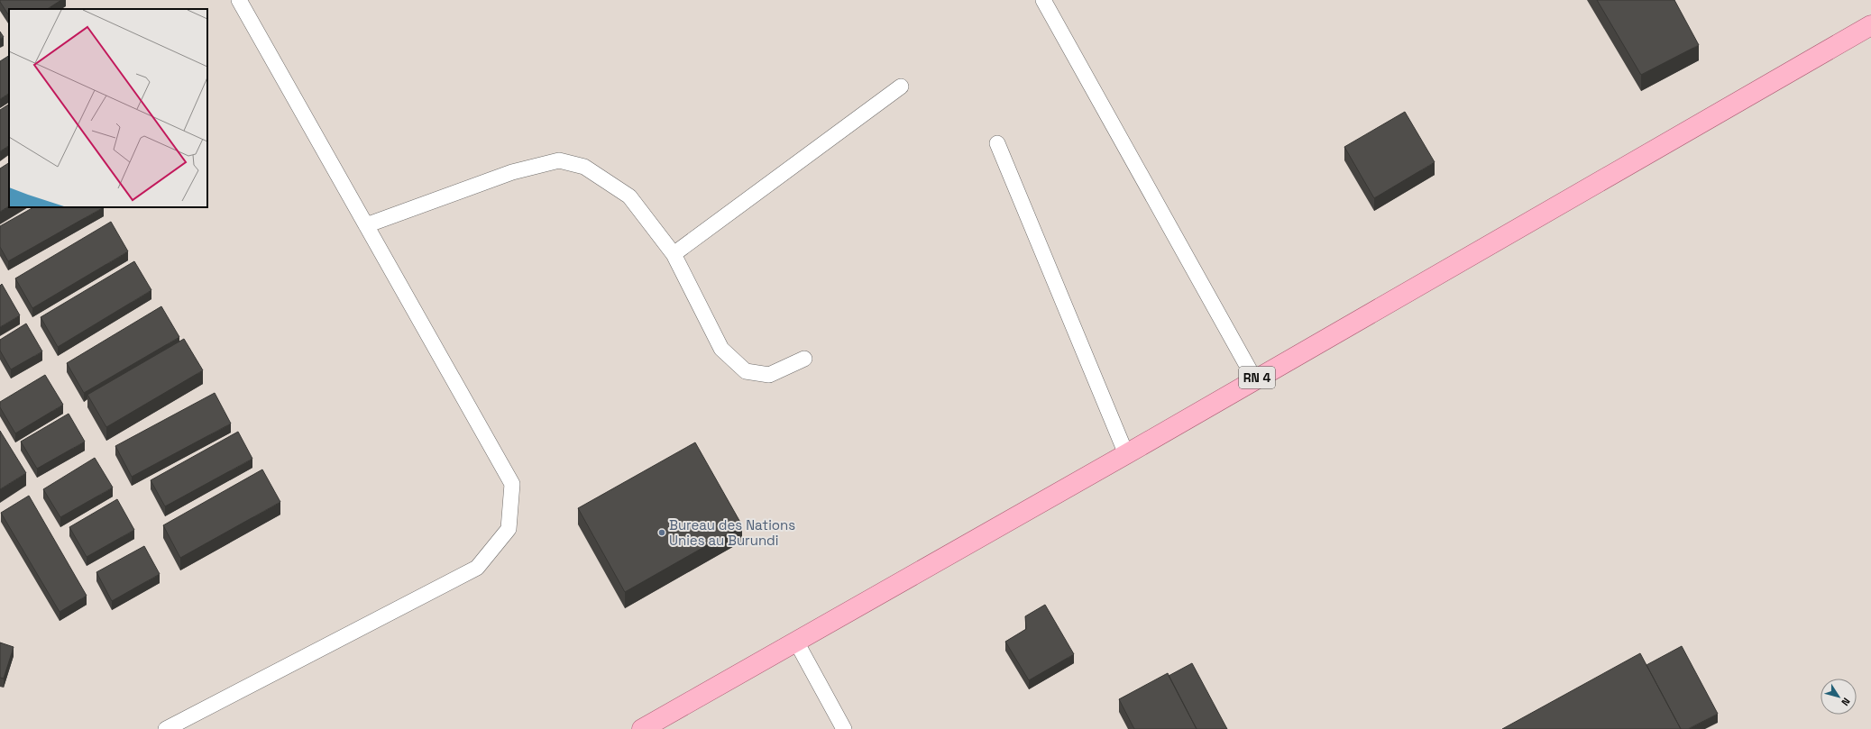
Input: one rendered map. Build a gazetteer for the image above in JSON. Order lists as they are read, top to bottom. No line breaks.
{"streets":{"main road":["RN 4"]},"places":["Bureau des Nations Unies au Burundi"],"north":"bottom right"}
